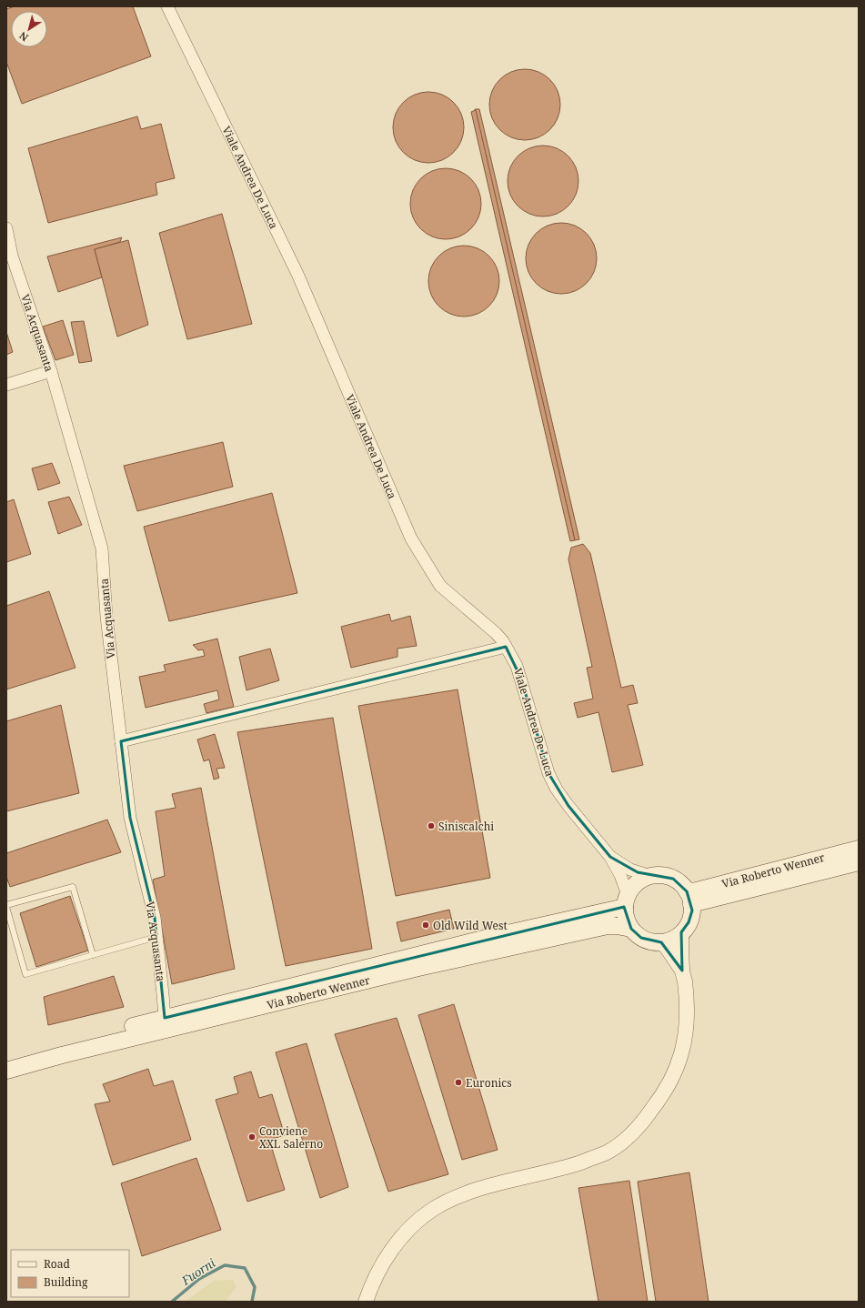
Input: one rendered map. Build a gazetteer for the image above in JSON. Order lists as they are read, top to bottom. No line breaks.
{"streets":{"main road":["Via Roberto Wenner"],"street":["Viale Andrea De Luca","Via Acquasanta"]},"crossings":[["Via Acquasanta","Via Roberto Wenner"]],"water":["Fuorni"],"places":["Siniscalchi","Old Wild West","Euronics","Conviene XXL Salerno"],"legend":["Road","Building"],"north":"bottom left"}
